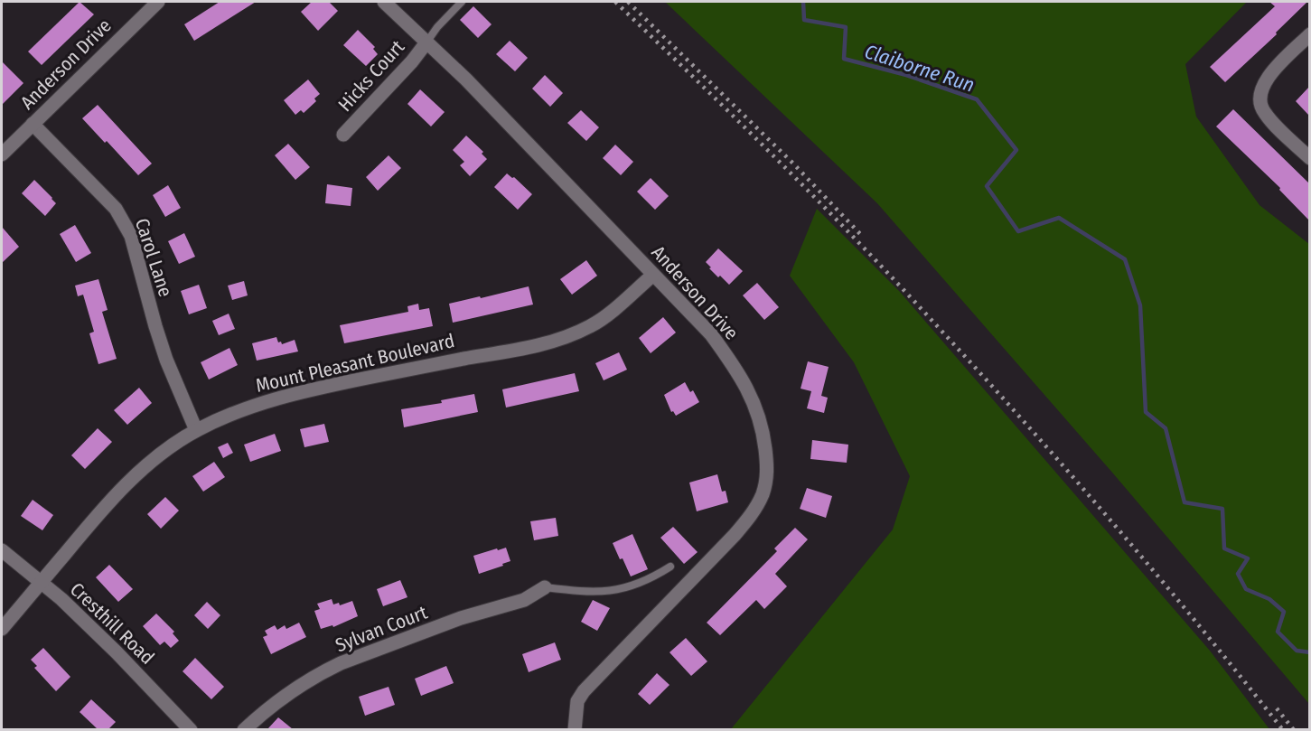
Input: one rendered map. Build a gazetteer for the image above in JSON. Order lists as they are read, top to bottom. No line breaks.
{"streets":{"street":["Anderson Drive","Hicks Court","Carol Lane","Mount Pleasant Boulevard","Cresthill Road","Sylvan Court"]},"crossings":[["Anderson Drive","Hicks Court"],["Anderson Drive","Carol Lane"],["Anderson Drive","Mount Pleasant Boulevard"],["Carol Lane","Mount Pleasant Boulevard"],["Mount Pleasant Boulevard","Cresthill Road"]],"water":["Claiborne Run"]}
